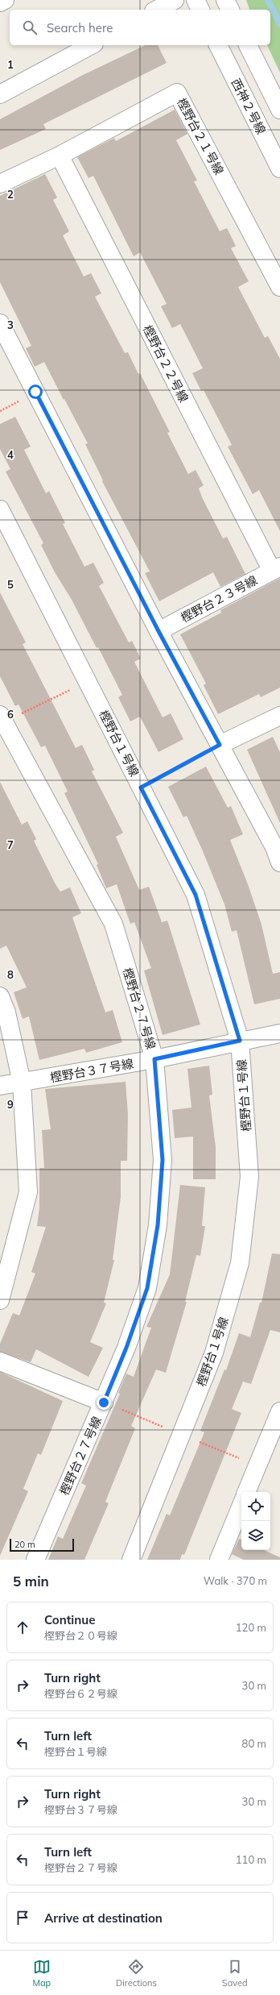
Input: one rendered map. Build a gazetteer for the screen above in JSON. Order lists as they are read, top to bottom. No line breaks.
{"streets":{"street":["西神２号線","樫野台２１号線","樫野台２２号線","樫野台２３号線","樫野台１号線","樫野台２７号線","樫野台３７号線"]},"crossings":[["樫野台２１号線","樫野台２２号線"],["樫野台２２号線","樫野台２３号線"],["樫野台１号線","樫野台３７号線"],["樫野台２７号線","樫野台３７号線"]],"scale_bar":"20 m","page":{"search":"Search here","scale":"20 m","heading":["5 min","Walk · 370 m"],"list":[["Continue","樫野台２０号線","120 m"],["Turn right","樫野台６２号線","30 m"],["Turn left","樫野台１号線","80 m"],["Turn right","樫野台３７号線","30 m"],["Turn left","樫野台２７号線","110 m"],"Arrive at destination"],"nav":["Map","Directions","Saved"]},"grid":{"rows":["1","2","3","4","5","6","7","8","9"]}}
